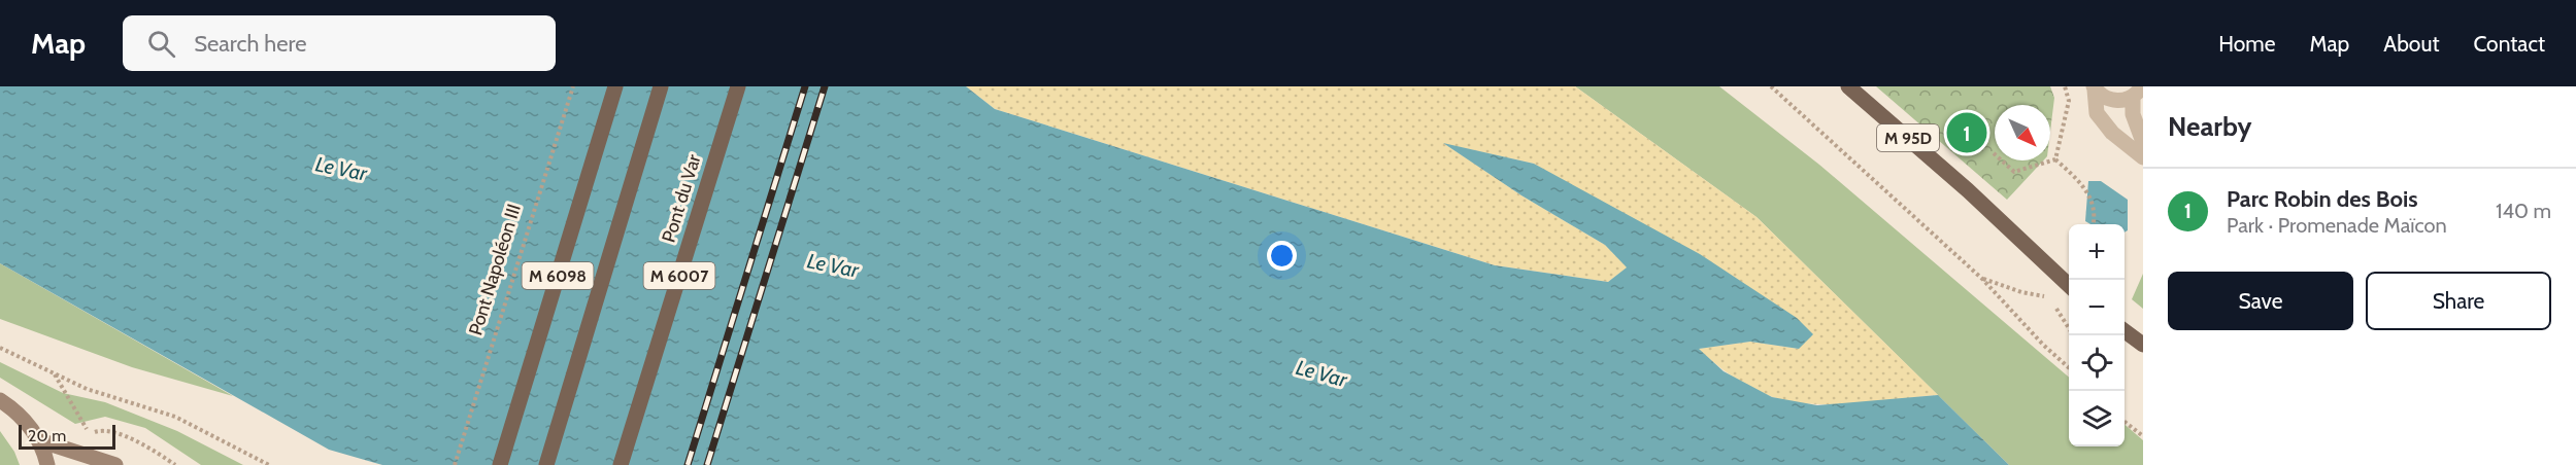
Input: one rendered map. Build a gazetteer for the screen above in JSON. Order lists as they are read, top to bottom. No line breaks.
{"streets":{"main road":["M 95D","Pont du Var","M 6098","M 6007"],"path":["Pont Napoléon III"]},"water":["Le Var"],"scale_bar":"20 m","north":"bottom right","page":{"header":"Map","search":"Search here","nav":["Home","Map","About","Contact"],"heading":"Nearby","pins":"1","list":[{"mark":"1","name":"Parc Robin des Bois","note":"Park · Promenade Maïcon","value":"140 m"}],"map_buttons":["+","−"],"buttons":["Save","Share"],"scale":"20 m"}}
